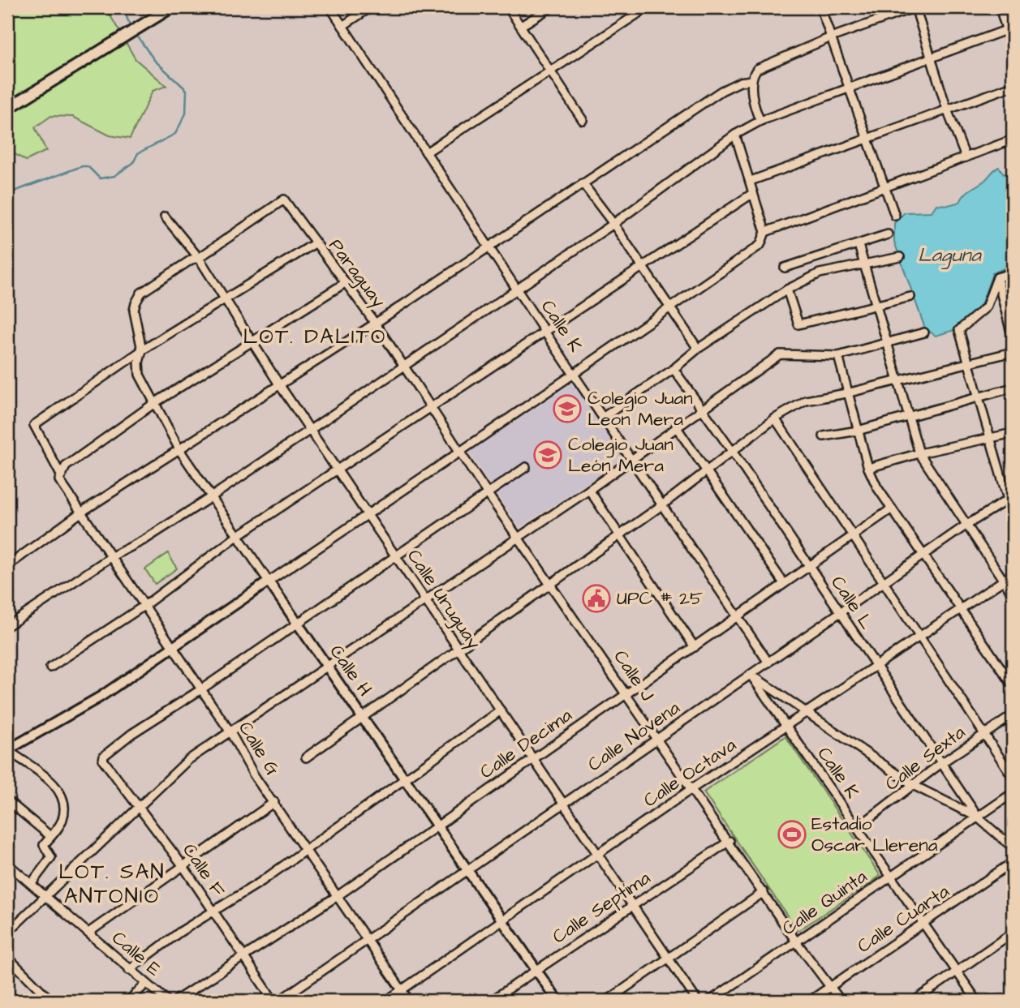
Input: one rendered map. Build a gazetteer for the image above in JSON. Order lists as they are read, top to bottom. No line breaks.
{"streets":{"street":["Paraguay","Calle K","Calle Uruguay","Calle L","Calle H","Calle J","Calle Novena","Calle Decima","Calle G","Calle Sexta","Calle Octava","Calle F","Calle Quinta","Calle Septima","Calle Cuarta","Calle E"]},"crossings":[["Paraguay","Calle H"],["Paraguay","Calle J"],["Calle K","Calle Novena"],["Calle K","Calle Decima"],["Calle K","Calle Sexta"],["Calle K","Calle Octava"],["Calle K","Calle Quinta"],["Calle K","Calle Cuarta"],["Calle Uruguay","Calle H"],["Calle Uruguay","Calle Novena"],["Calle Uruguay","Calle Decima"],["Calle Uruguay","Calle Octava"],["Calle Uruguay","Calle Septima"],["Calle L","Calle Novena"],["Calle L","Calle Decima"],["Calle L","Calle Sexta"],["Calle L","Calle Octava"],["Calle L","Calle Quinta"],["Calle H","Calle Novena"],["Calle H","Calle Decima"],["Calle H","Calle G"],["Calle H","Calle Octava"],["Calle H","Calle Septima"],["Calle J","Calle Novena"],["Calle J","Calle Decima"],["Calle J","Calle Octava"],["Calle J","Calle Quinta"],["Calle J","Calle Septima"],["Calle J","Calle Cuarta"],["Calle Novena","Calle G"],["Calle Decima","Calle G"],["Calle Decima","Calle F"],["Calle G","Calle Octava"],["Calle G","Calle F"]],"districts":["LOT. DALITO","LOT. SAN ANTONIO"],"water":["Laguna"],"places":{"school or university":["Colegio Juan Leon Mera","Colegio Juan León Mera"],"public building":["UPC # 25"],"sports":["Estadio Oscar Llerena"]}}
